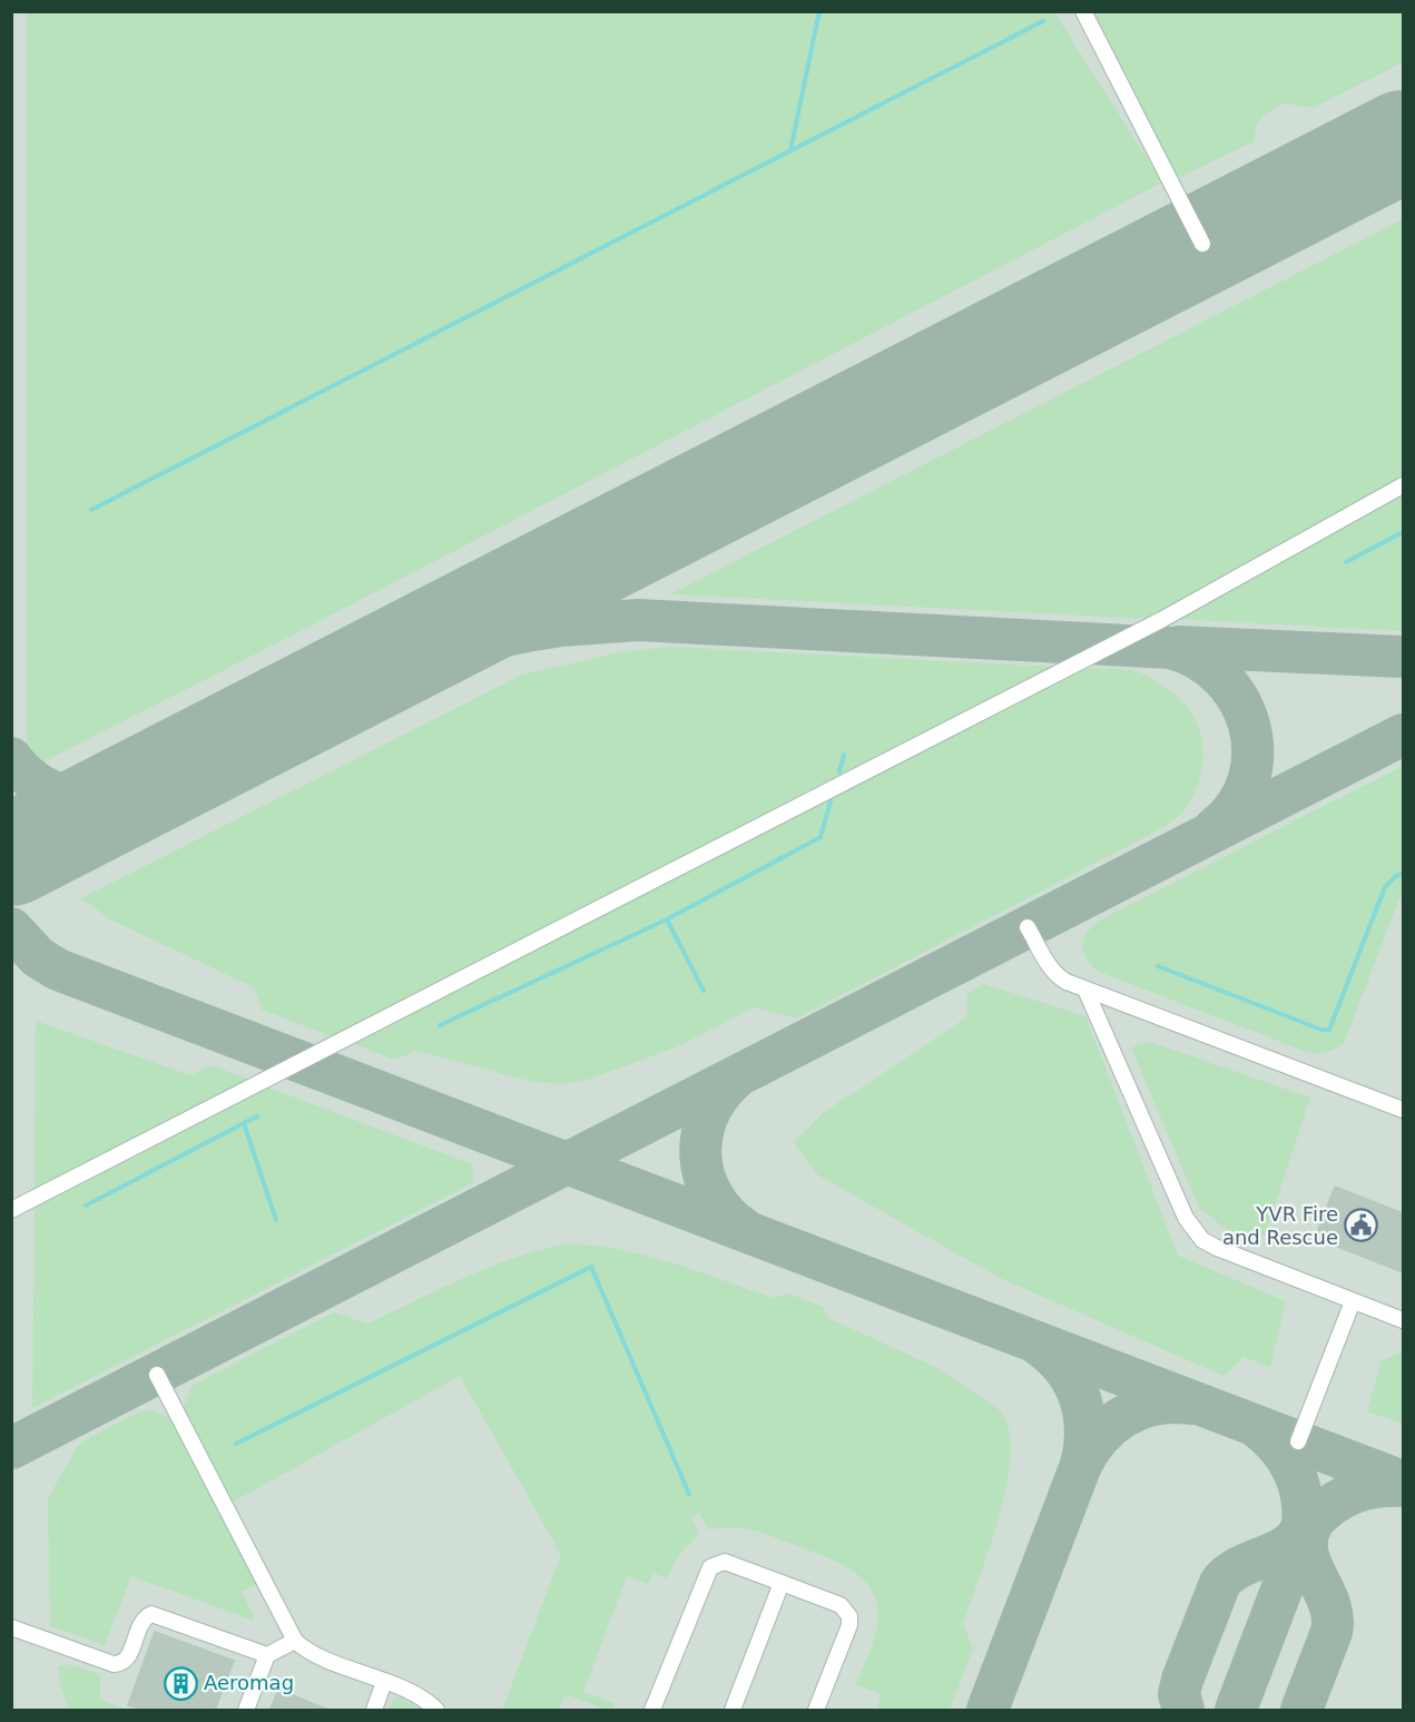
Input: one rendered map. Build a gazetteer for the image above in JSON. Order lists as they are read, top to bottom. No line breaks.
{"places":{"public building":["YVR Fire and Rescue"],"building":["Aeromag"]}}
